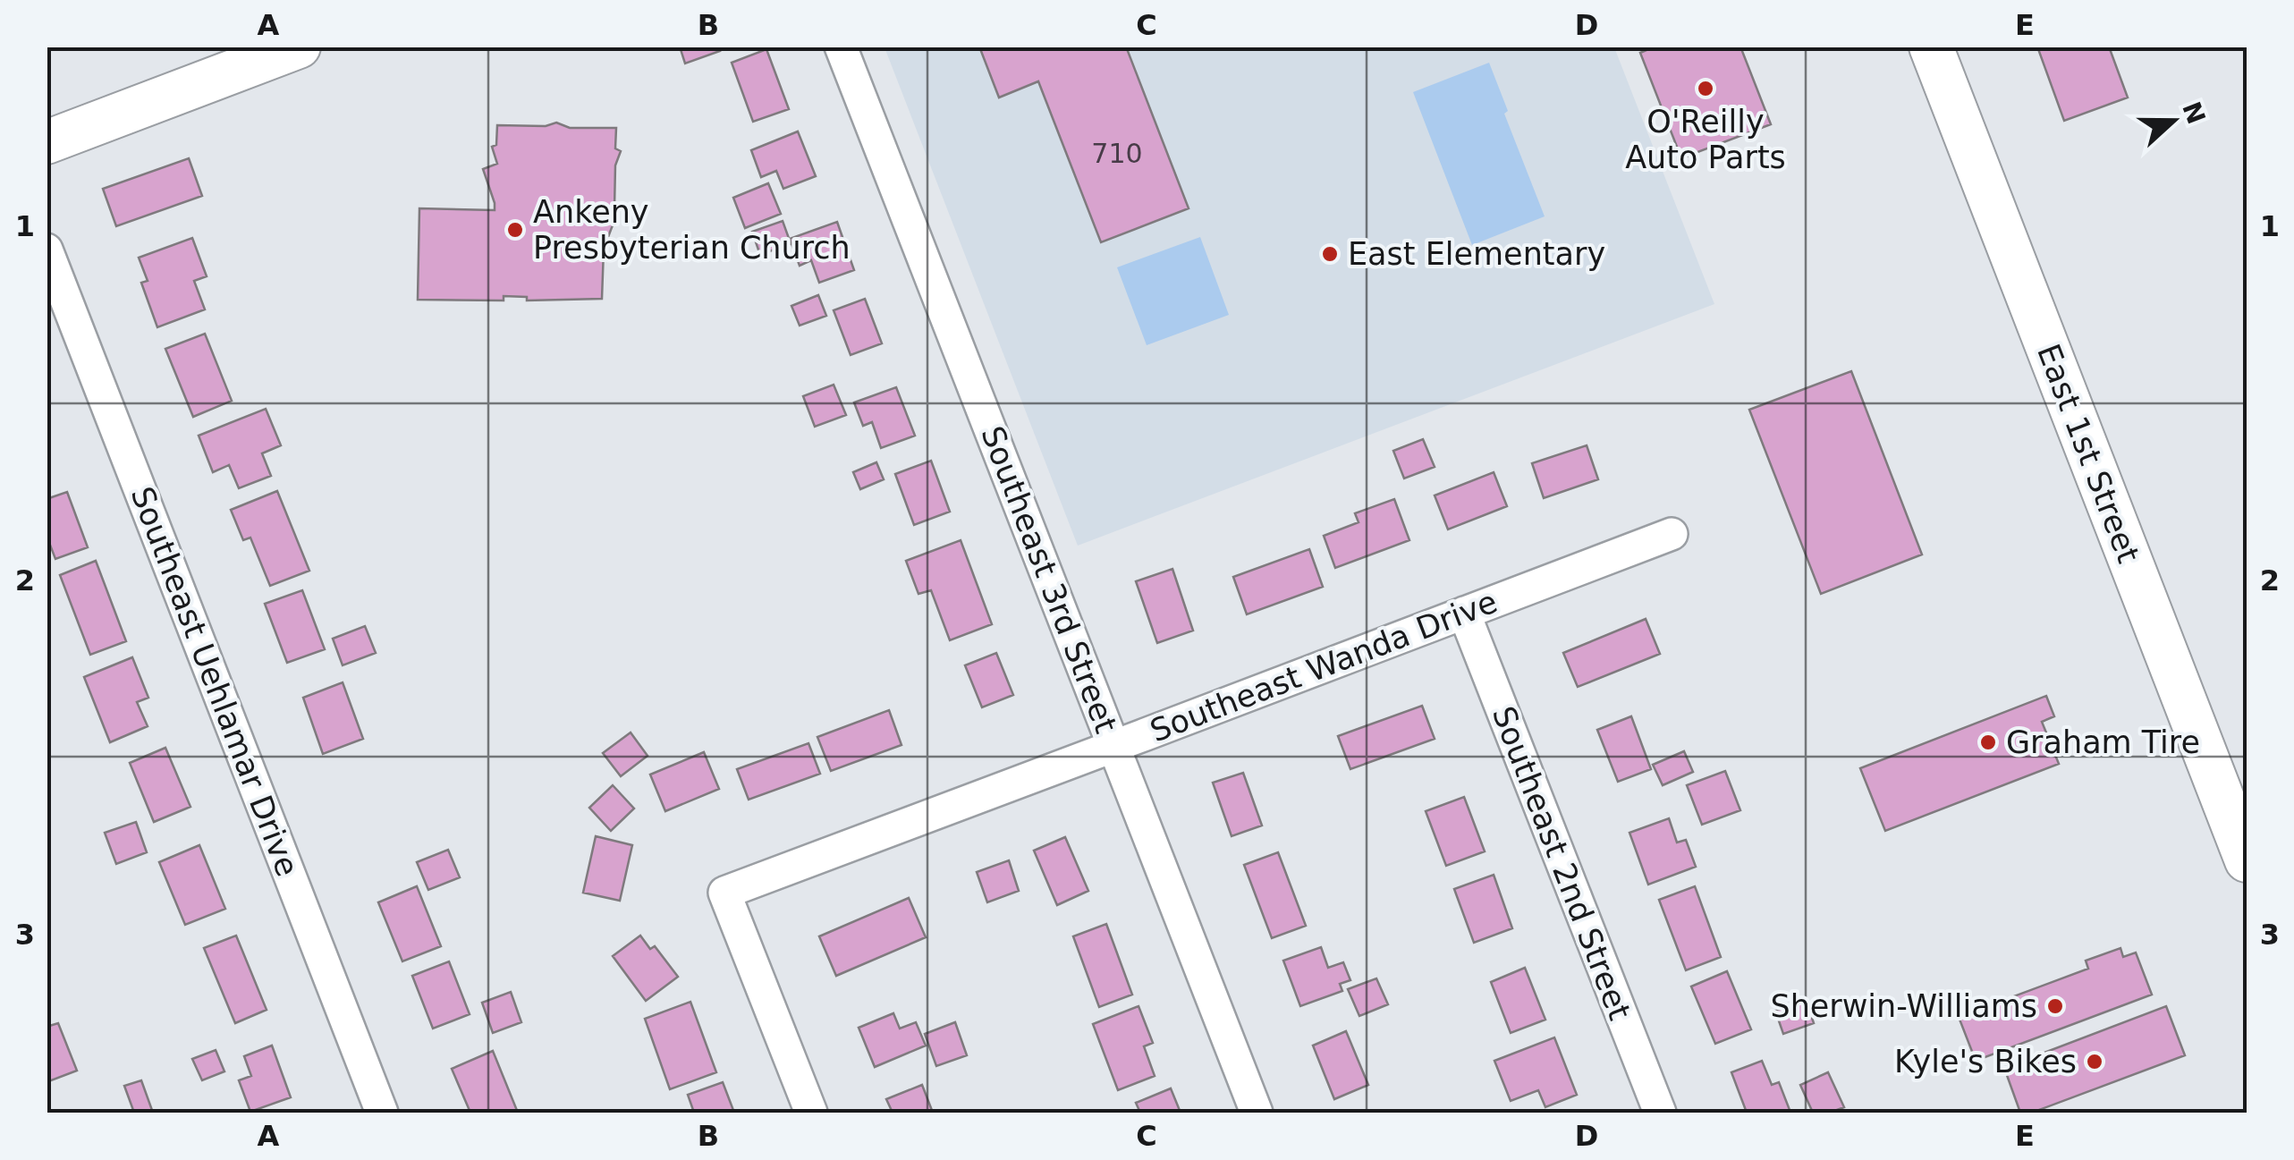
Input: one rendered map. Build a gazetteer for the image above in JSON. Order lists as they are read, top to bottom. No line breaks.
{"streets":{"main road":["East 1st Street"],"street":["Southeast 3rd Street","Southeast Wanda Drive","Southeast Uehlamar Drive","Southeast 2nd Street"]},"crossings":[["Southeast 3rd Street","Southeast Wanda Drive"],["Southeast Wanda Drive","Southeast 2nd Street"]],"places":["O'Reilly Auto Parts","Ankeny Presbyterian Church","East Elementary","Graham Tire","Sherwin-Williams","Kyle's Bikes"],"house_numbers":["710"],"north":"right","grid":{"columns":["A","B","C","D","E"],"rows":["1","2","3"]}}
